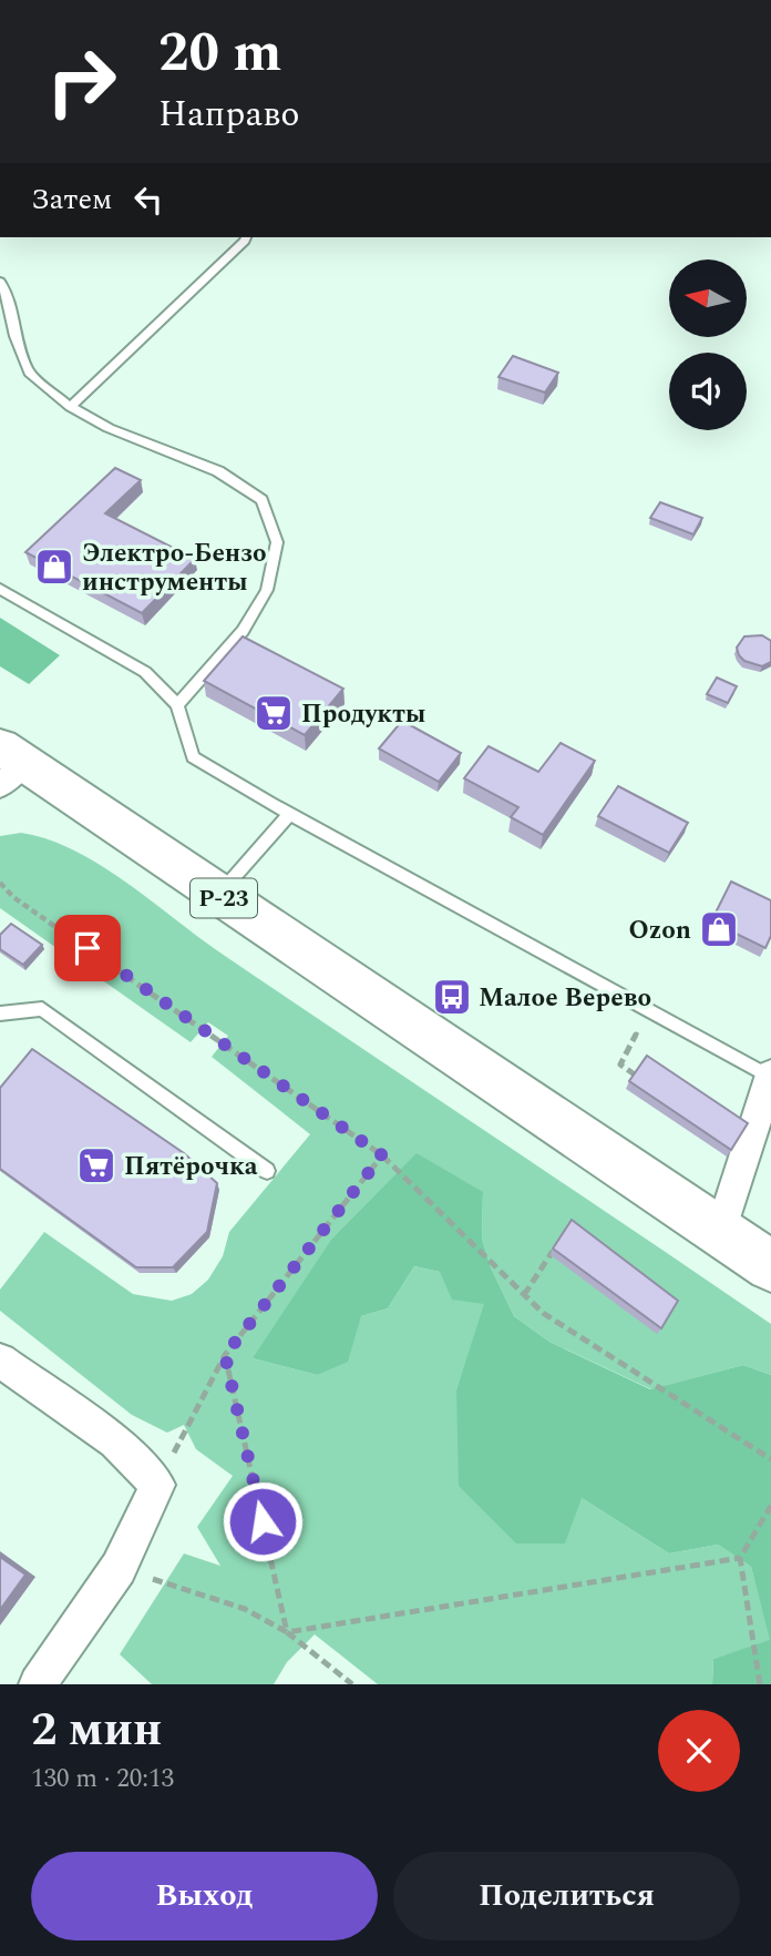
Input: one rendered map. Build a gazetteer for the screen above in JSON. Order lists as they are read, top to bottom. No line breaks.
{"streets":{"main road":["Р-23"]},"places":{"shop":["Электро-Бензо инструменты","Ozon"],"supermarket":["Продукты","Пятёрочка"],"bus stop":["Малое Верево"]},"north":"left","page":{"turn":["20 m","Направо"],"then":"Затем","heading":["2 мин","130 m · 20:13"],"buttons":["Выход","Поделиться"]}}
